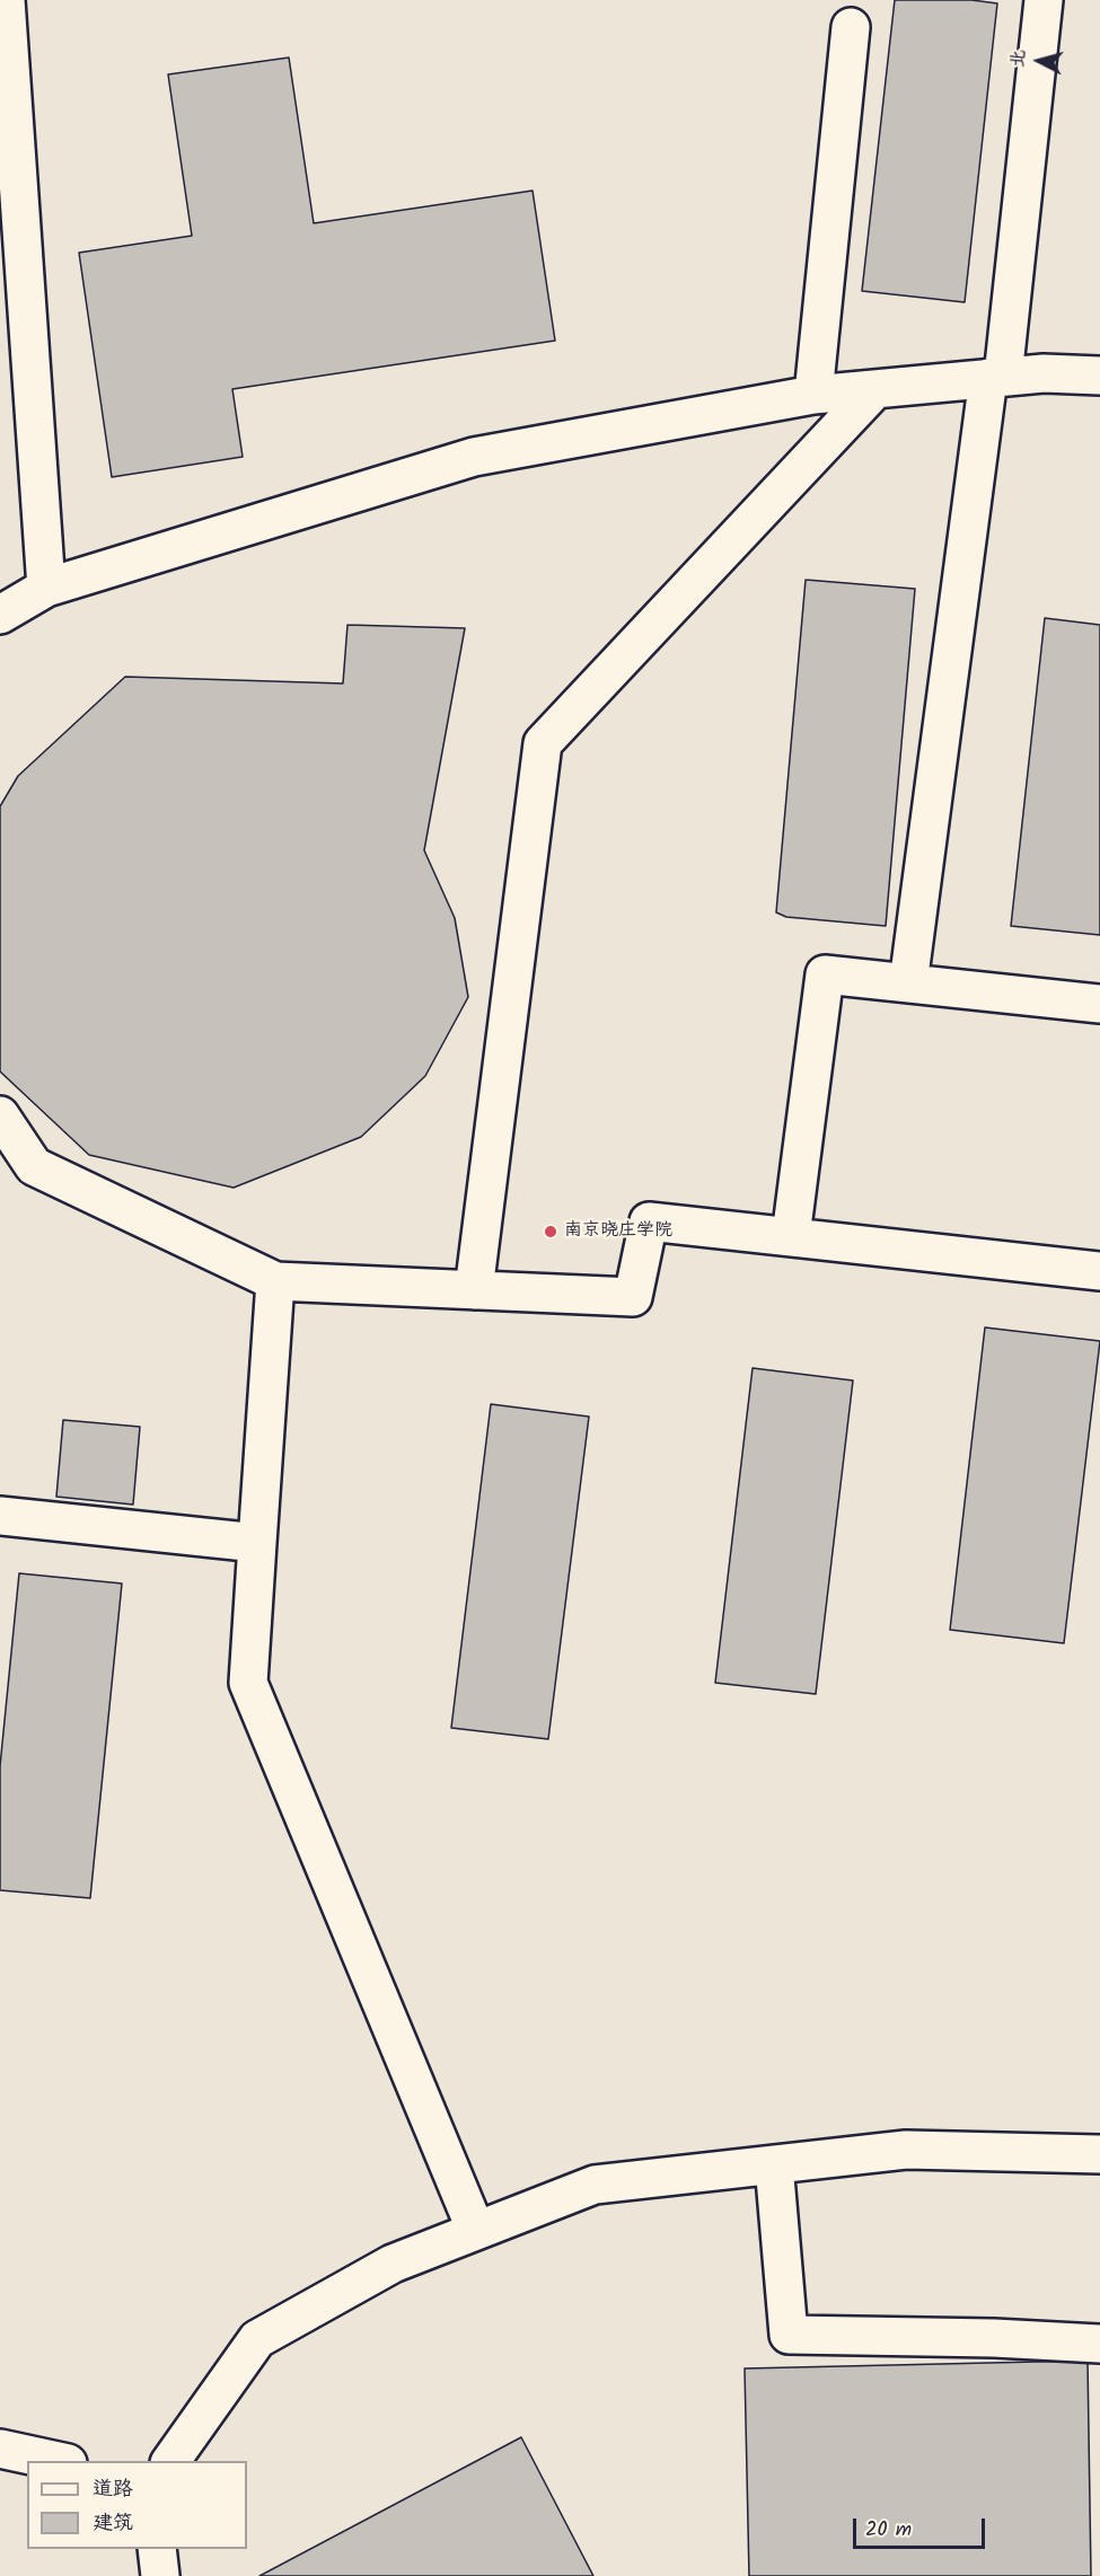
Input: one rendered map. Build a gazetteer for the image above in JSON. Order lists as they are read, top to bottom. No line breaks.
{"places":["南京晓庄学院"],"legend":["道路","建筑"],"scale_bar":"20 m","north":"left"}
